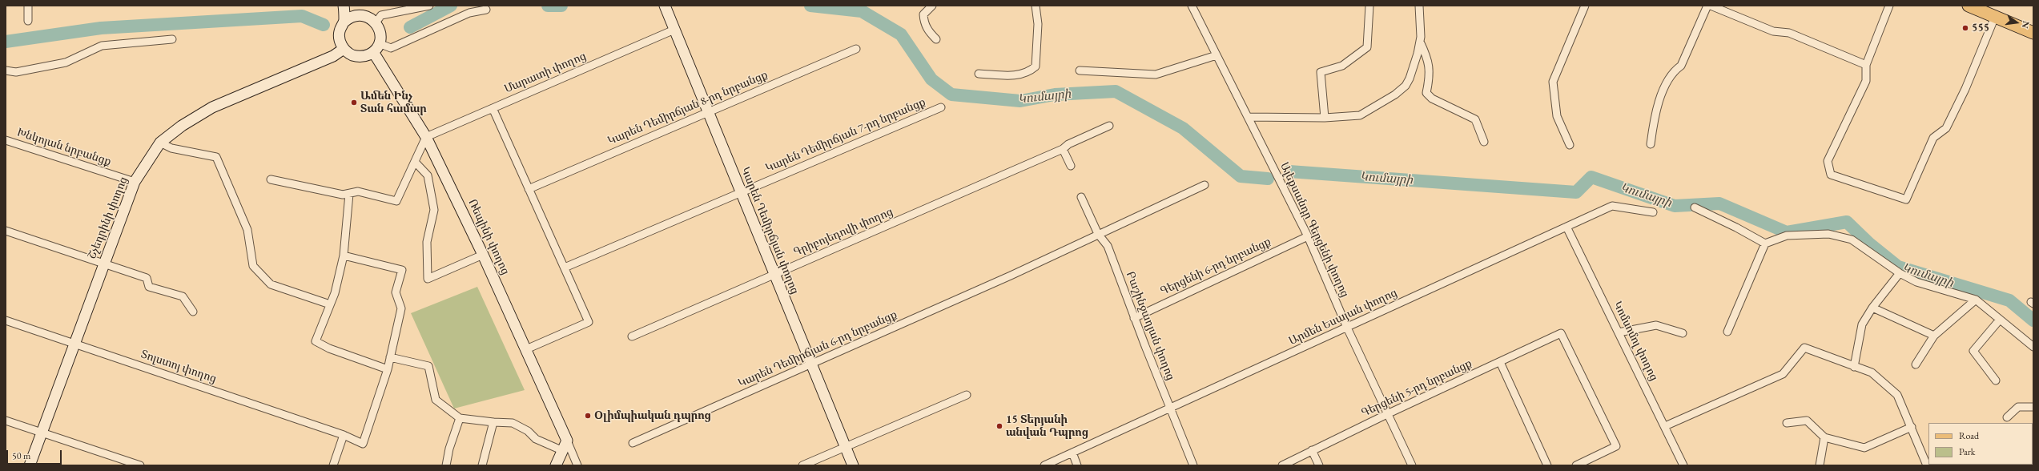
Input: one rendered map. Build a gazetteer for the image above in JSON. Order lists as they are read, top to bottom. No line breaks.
{"streets":{"street":["Մարատի փողոց","Կարեն Դեմիրճյան 8-րդ նրբանցք","Կարեն Դեմիրճյան 7-րդ նրբանցք","Խնկոյան նրբանցք","Շչեդրինի փողոց","Ալեքսանդր Գերցենի փողոց","Կարեն Դեմիրճյան փողոց","Գրիբոյեդովի փողոց","Ռեպինի փողոց","Գերցենի 6-րդ նրբանցք","Արմեն Եսայան փողոց","Բաշինջաղյան փողոց","Կոմսոմոլ փողոց","Կարեն Դեմիրճյան 6-րդ նրբանցք","Տոլստոյ փողոց","Գերցենի 5-րդ նրբանցք"]},"crossings":[["Մարատի փողոց","Կարեն Դեմիրճյան փողոց"],["Մարատի փողոց","Ռեպինի փողոց"],["Կարեն Դեմիրճյան 8-րդ նրբանցք","Կարեն Դեմիրճյան փողոց"],["Կարեն Դեմիրճյան 7-րդ նրբանցք","Կարեն Դեմիրճյան փողոց"],["Խնկոյան նրբանցք","Շչեդրինի փողոց"],["Շչեդրինի փողոց","Ռեպինի փողոց"],["Շչեդրինի փողոց","Տոլստոյ փողոց"],["Ալեքսանդր Գերցենի փողոց","Գերցենի 6-րդ նրբանցք"],["Ալեքսանդր Գերցենի փողոց","Արմեն Եսայան փողոց"],["Ալեքսանդր Գերցենի փողոց","Գերցենի 5-րդ նրբանցք"],["Կարեն Դեմիրճյան փողոց","Գրիբոյեդովի փողոց"],["Կարեն Դեմիրճյան փողոց","Կարեն Դեմիրճյան 6-րդ նրբանցք"],["Գերցենի 6-րդ նրբանցք","Բաշինջաղյան փողոց"],["Արմեն Եսայան փողոց","Բաշինջաղյան փողոց"],["Արմեն Եսայան փողոց","Կոմսոմոլ փողոց"],["Բաշինջաղյան փողոց","Կարեն Դեմիրճյան 6-րդ նրբանցք"]],"water":["Կումայրի"],"places":["555","Ամեն Ինչ Տան համար","Օլիմպիական դպրոց","15 Տերյանի անվան Դպրոց"],"legend":["Road","Park"],"scale_bar":"50 m","north":"right"}
